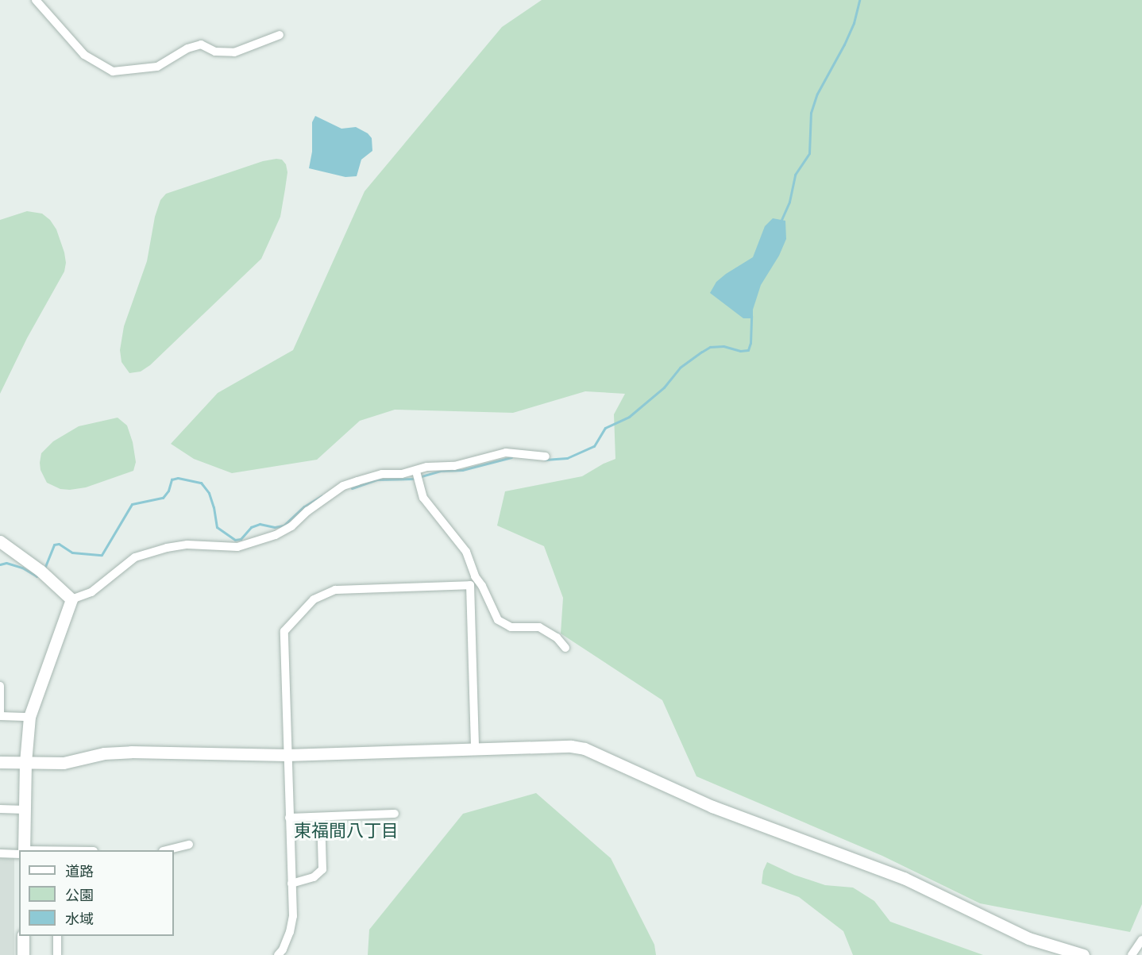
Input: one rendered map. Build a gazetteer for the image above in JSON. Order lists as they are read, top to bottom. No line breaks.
{"districts":["東福間八丁目"],"legend":["道路","公園","水域"]}
